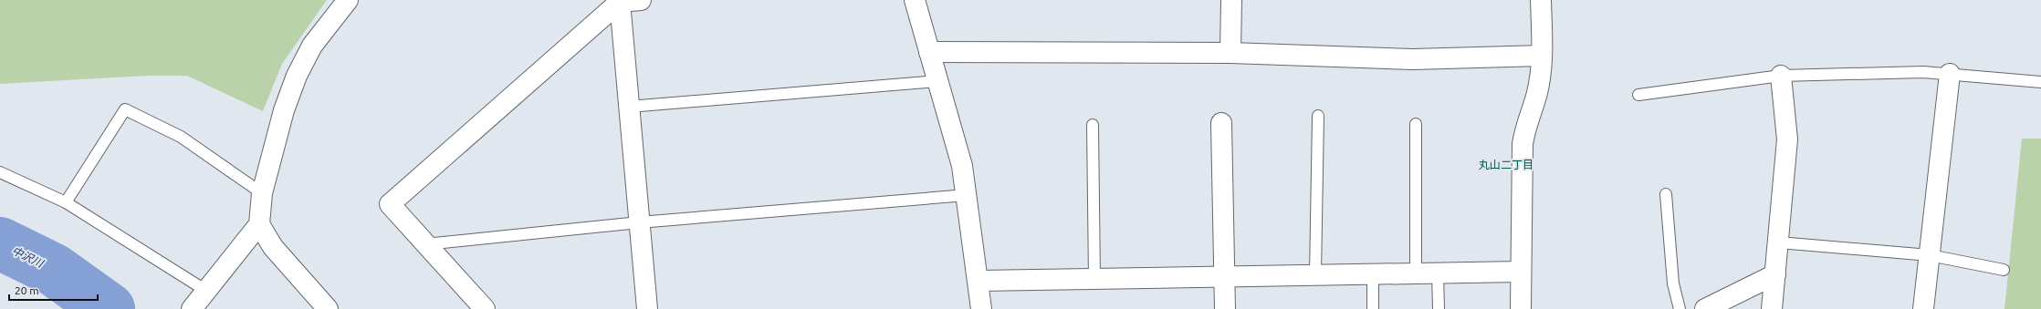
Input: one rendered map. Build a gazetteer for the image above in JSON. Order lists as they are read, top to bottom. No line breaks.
{"districts":["丸山二丁目"],"water":["中沢川"],"scale_bar":"20 m"}
